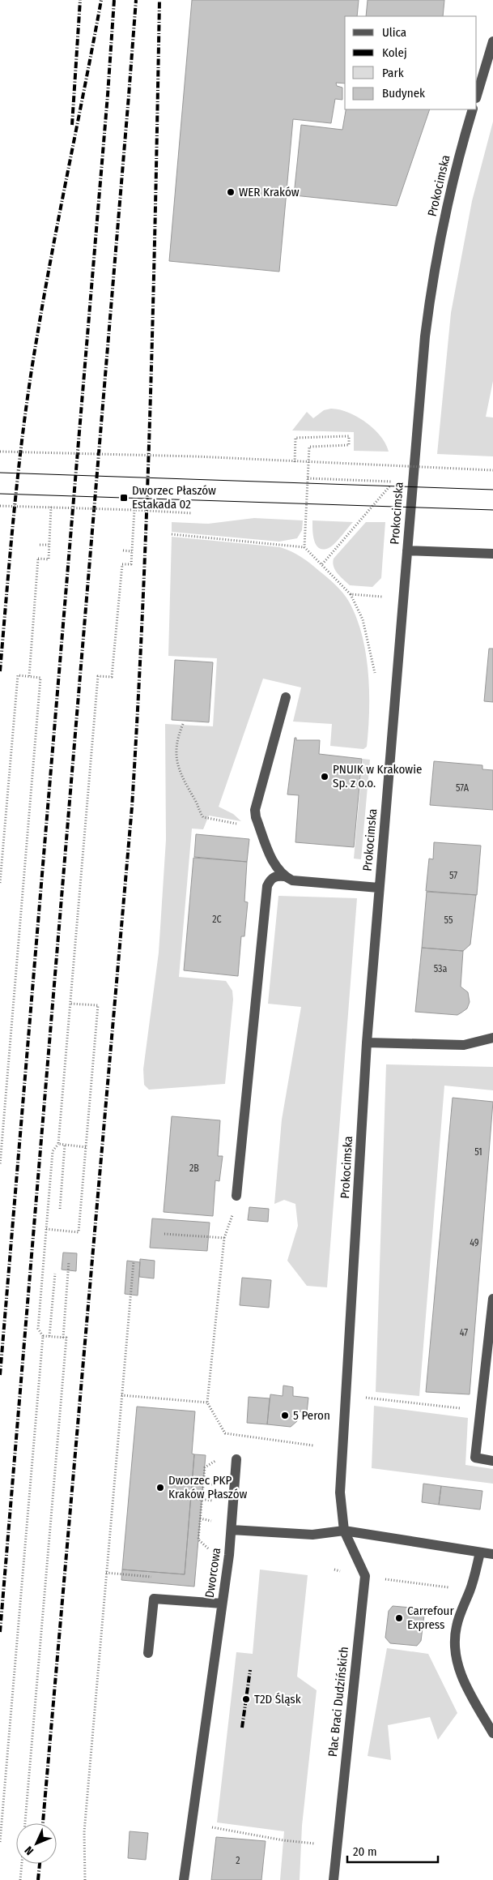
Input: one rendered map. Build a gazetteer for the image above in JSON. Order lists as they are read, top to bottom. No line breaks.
{"streets":{"street":["Prokocimska","Dworcowa","Plac Braci Dudzińskich"]},"crossings":[["Prokocimska","Plac Braci Dudzińskich"]],"places":{"other":["WER Kraków","PNUIK w Krakowie Sp. z o.o.","5 Peron","Dworzec PKP Kraków Płaszów","Carrefour Express","T2D Śląsk"],"transit":["Dworzec Płaszów Estakada 02"]},"house_numbers":["57A","57","2C","55","53a","51","2B","49","47","2"],"legend":["Ulica","Kolej","Park","Budynek"],"scale_bar":"20 m","north":"bottom left"}
